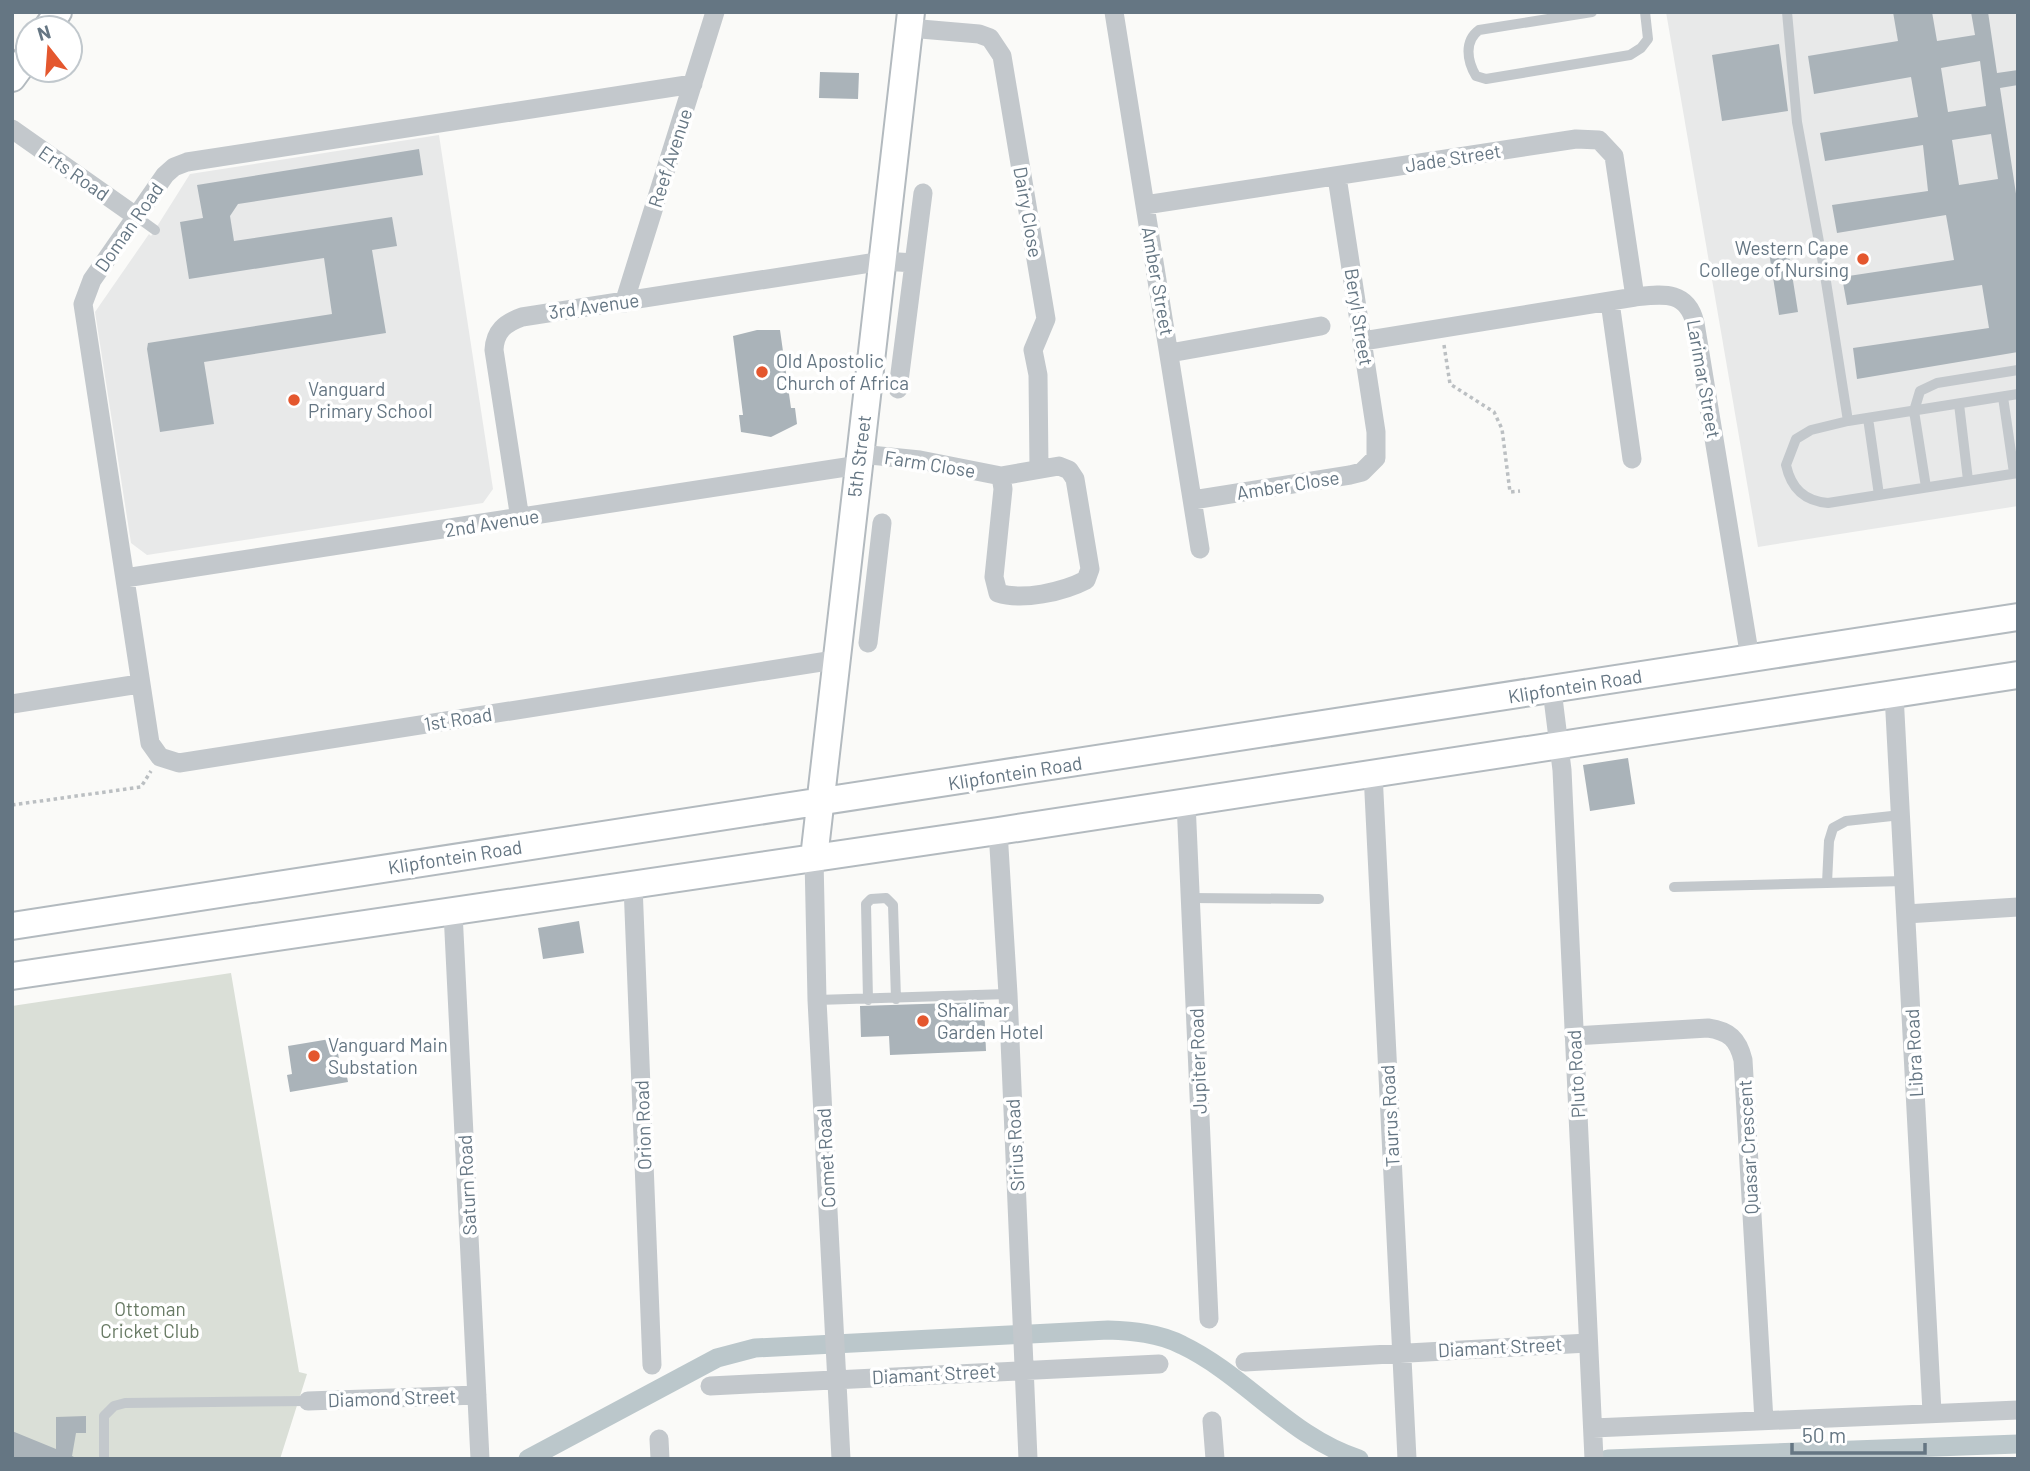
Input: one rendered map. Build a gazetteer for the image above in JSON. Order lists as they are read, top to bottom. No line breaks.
{"streets":{"main road":["5th Street","Klipfontein Road"],"street":["Reef Avenue","Jade Street","Erts Road","Dairy Close","Doman Road","Amber Street","3rd Avenue","Beryl Street","Larimar Street","Farm Close","Amber Close","2nd Avenue","1st Road","Libra Road","Jupiter Road","Pluto Road","Taurus Road","Orion Road","Sirius Road","Quasar Crescent","Comet Road","Saturn Road","Diamant Street","Diamond Street"]},"crossings":[["Reef Avenue","Doman Road"],["Reef Avenue","3rd Avenue"],["Jade Street","Amber Street"],["Jade Street","Beryl Street"],["Jade Street","Larimar Street"],["Erts Road","Doman Road"],["Dairy Close","5th Street"],["Dairy Close","Farm Close"],["Doman Road","2nd Avenue"],["Amber Street","Amber Close"],["3rd Avenue","5th Street"],["3rd Avenue","2nd Avenue"],["Beryl Street","Larimar Street"],["Beryl Street","Amber Close"],["Larimar Street","Klipfontein Road"],["5th Street","Farm Close"],["5th Street","2nd Avenue"],["5th Street","Klipfontein Road"],["5th Street","1st Road"],["5th Street","Comet Road"],["Farm Close","2nd Avenue"],["Klipfontein Road","Pluto Road"],["Pluto Road","Quasar Crescent"],["Pluto Road","Diamant Street"],["Taurus Road","Diamant Street"],["Sirius Road","Diamant Street"],["Comet Road","Diamant Street"],["Saturn Road","Diamond Street"]],"parks":["Ottoman Cricket Club"],"places":["Western Cape College of Nursing","Old Apostolic Church of Africa","Vanguard Primary School","Shalimar Garden Hotel","Vanguard Main Substation"],"scale_bar":"50 m","north":"top"}
